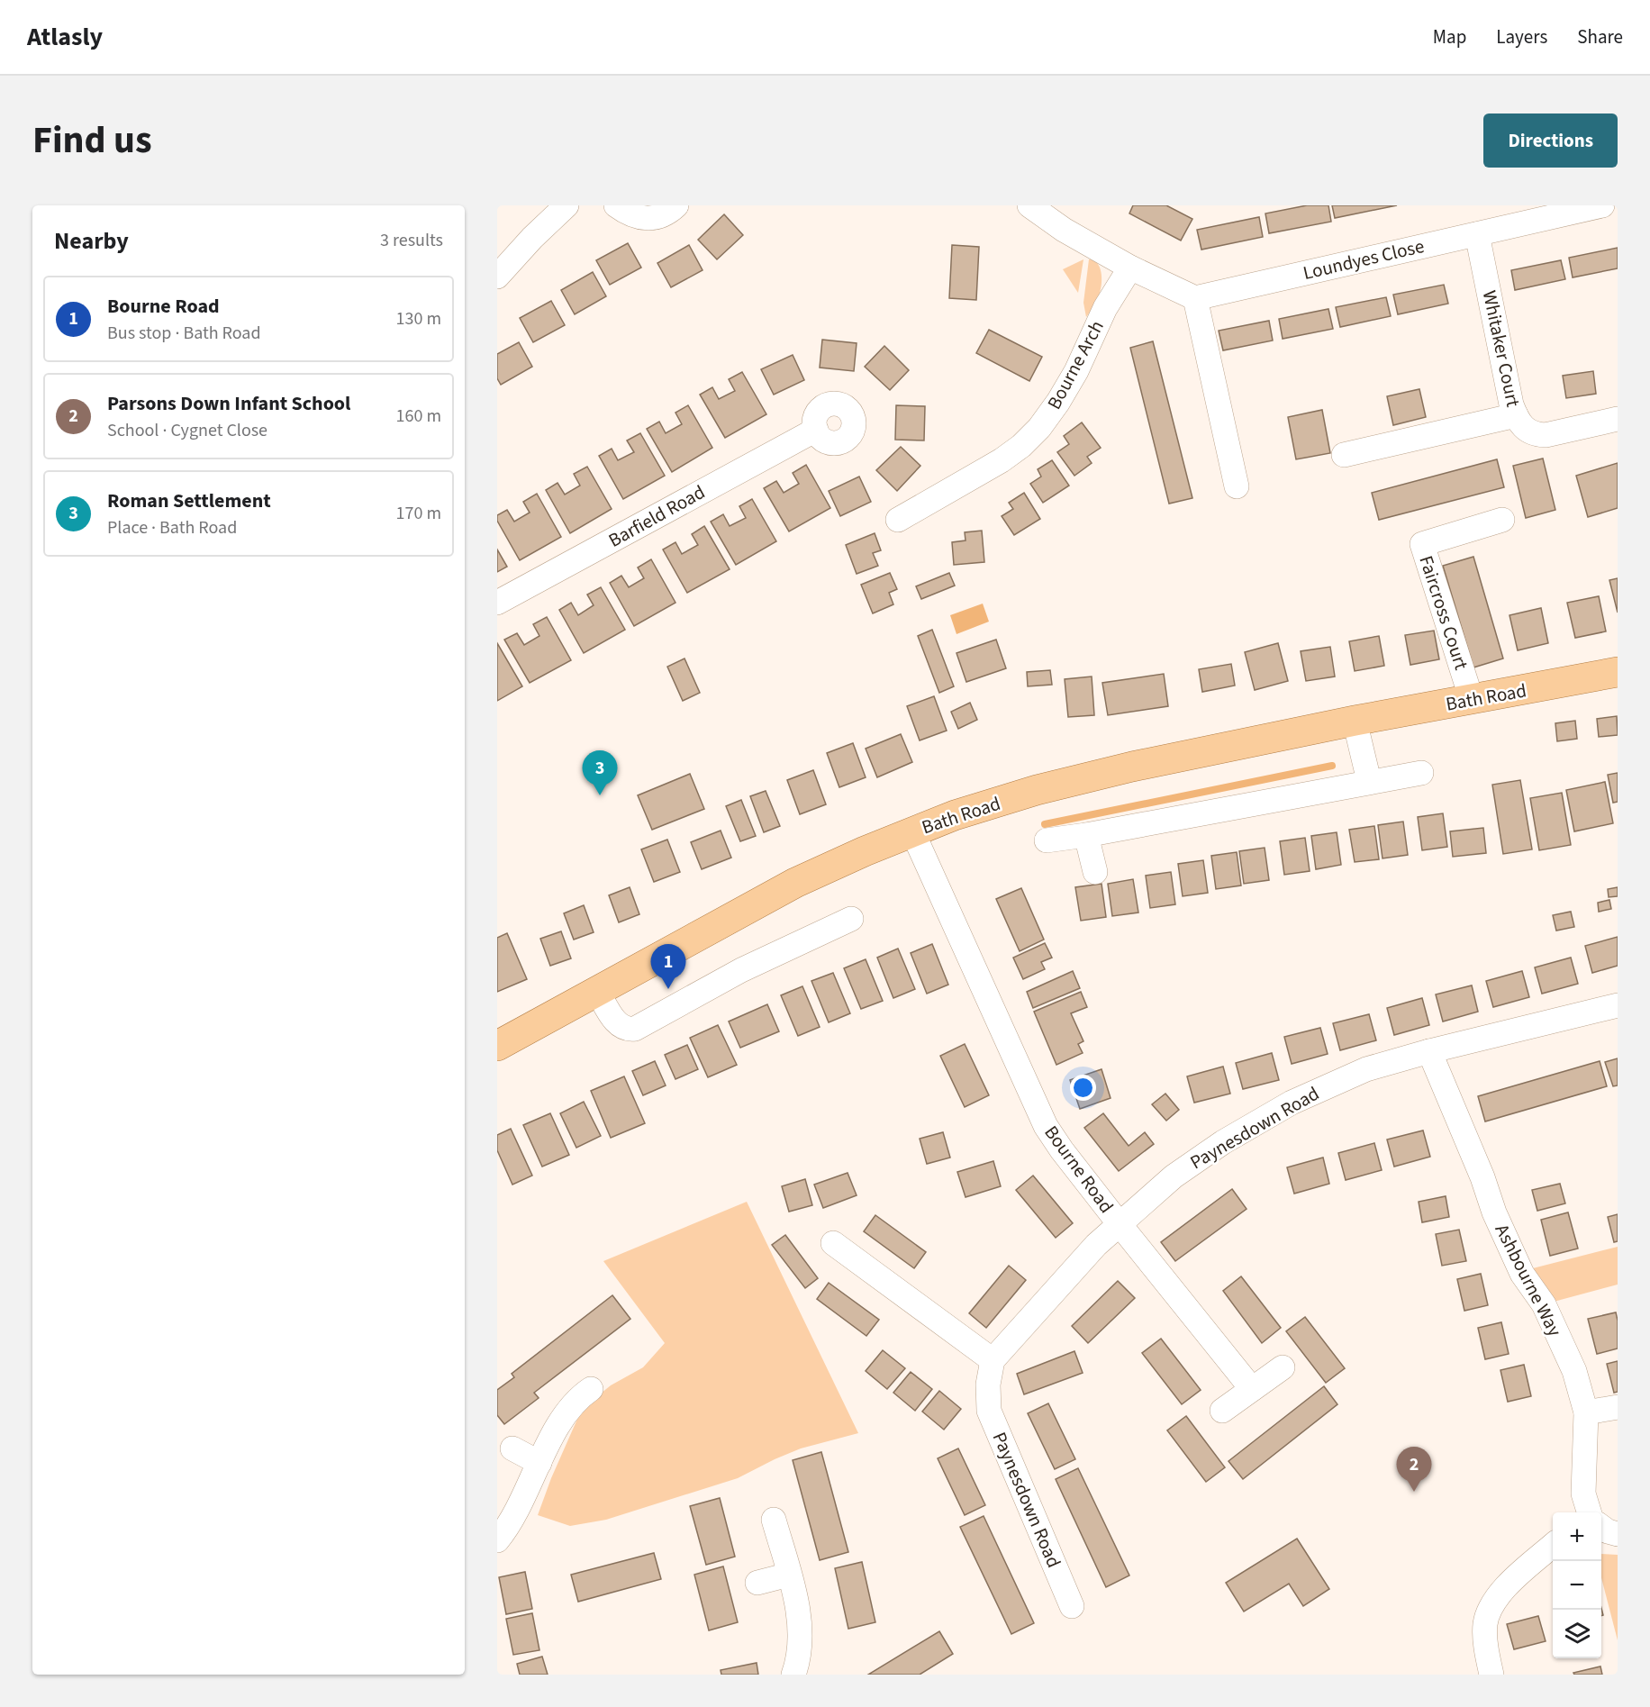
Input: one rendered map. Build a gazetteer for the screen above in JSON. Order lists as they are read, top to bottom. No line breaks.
{"streets":{"main road":["Bath Road"],"street":["Loundyes Close","Whitaker Court","Bourne Arch","Barfield Road","Faircross Court","Paynesdown Road","Bourne Road","Ashbourne Way"]},"crossings":[["Loundyes Close","Whitaker Court"],["Faircross Court","Bath Road"],["Bath Road","Bourne Road"],["Paynesdown Road","Bourne Road"],["Paynesdown Road","Ashbourne Way"]],"page":{"header":"Atlasly","nav":["Map","Layers","Share"],"title":"Find us","buttons":"Directions","heading":["Nearby","3 results"],"list":[{"mark":"1","name":"Bourne Road","note":"Bus stop · Bath Road","value":"130 m"},{"mark":"2","name":"Parsons Down Infant School","note":"School · Cygnet Close","value":"160 m"},{"mark":"3","name":"Roman Settlement","note":"Place · Bath Road","value":"170 m"}],"pins":["3","1","2"],"map_buttons":["+","−"]}}
